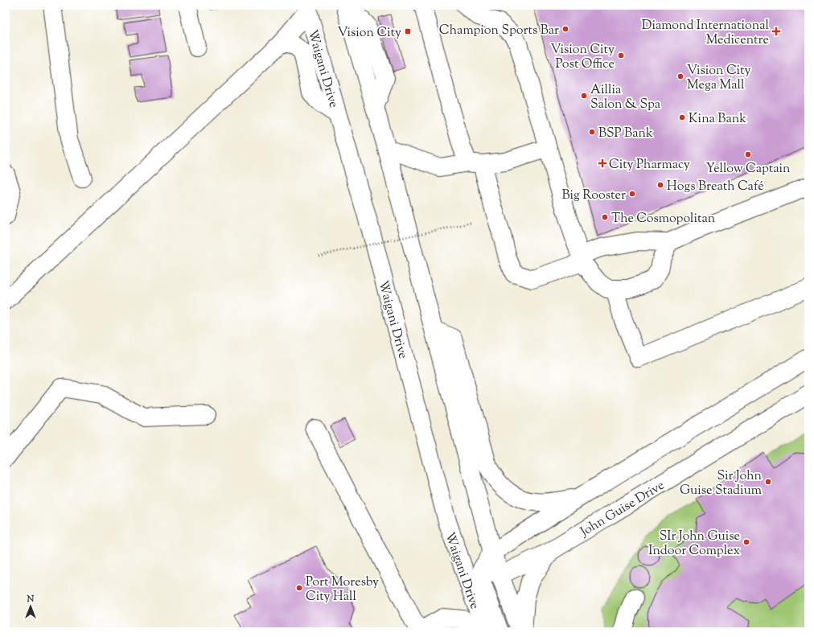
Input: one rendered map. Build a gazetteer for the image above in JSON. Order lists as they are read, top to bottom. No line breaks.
{"streets":{"main road":["Waigani Drive","John Guise Drive"]},"places":{"other":["Champion Sports Bar","Vision City Post Office","Vision City Mega Mall","Aillia Salon & Spa","Kina Bank","BSP Bank","Yellow Captain","Hogs Breath Café","Big Rooster","The Cosmopolitan","Sir John Guise Stadium","SIr John Guise Indoor Complex","Port Moresby City Hall"],"transit":["Vision City"],"health":["Diamond International Medicentre","City Pharmacy"]},"north":"top"}
